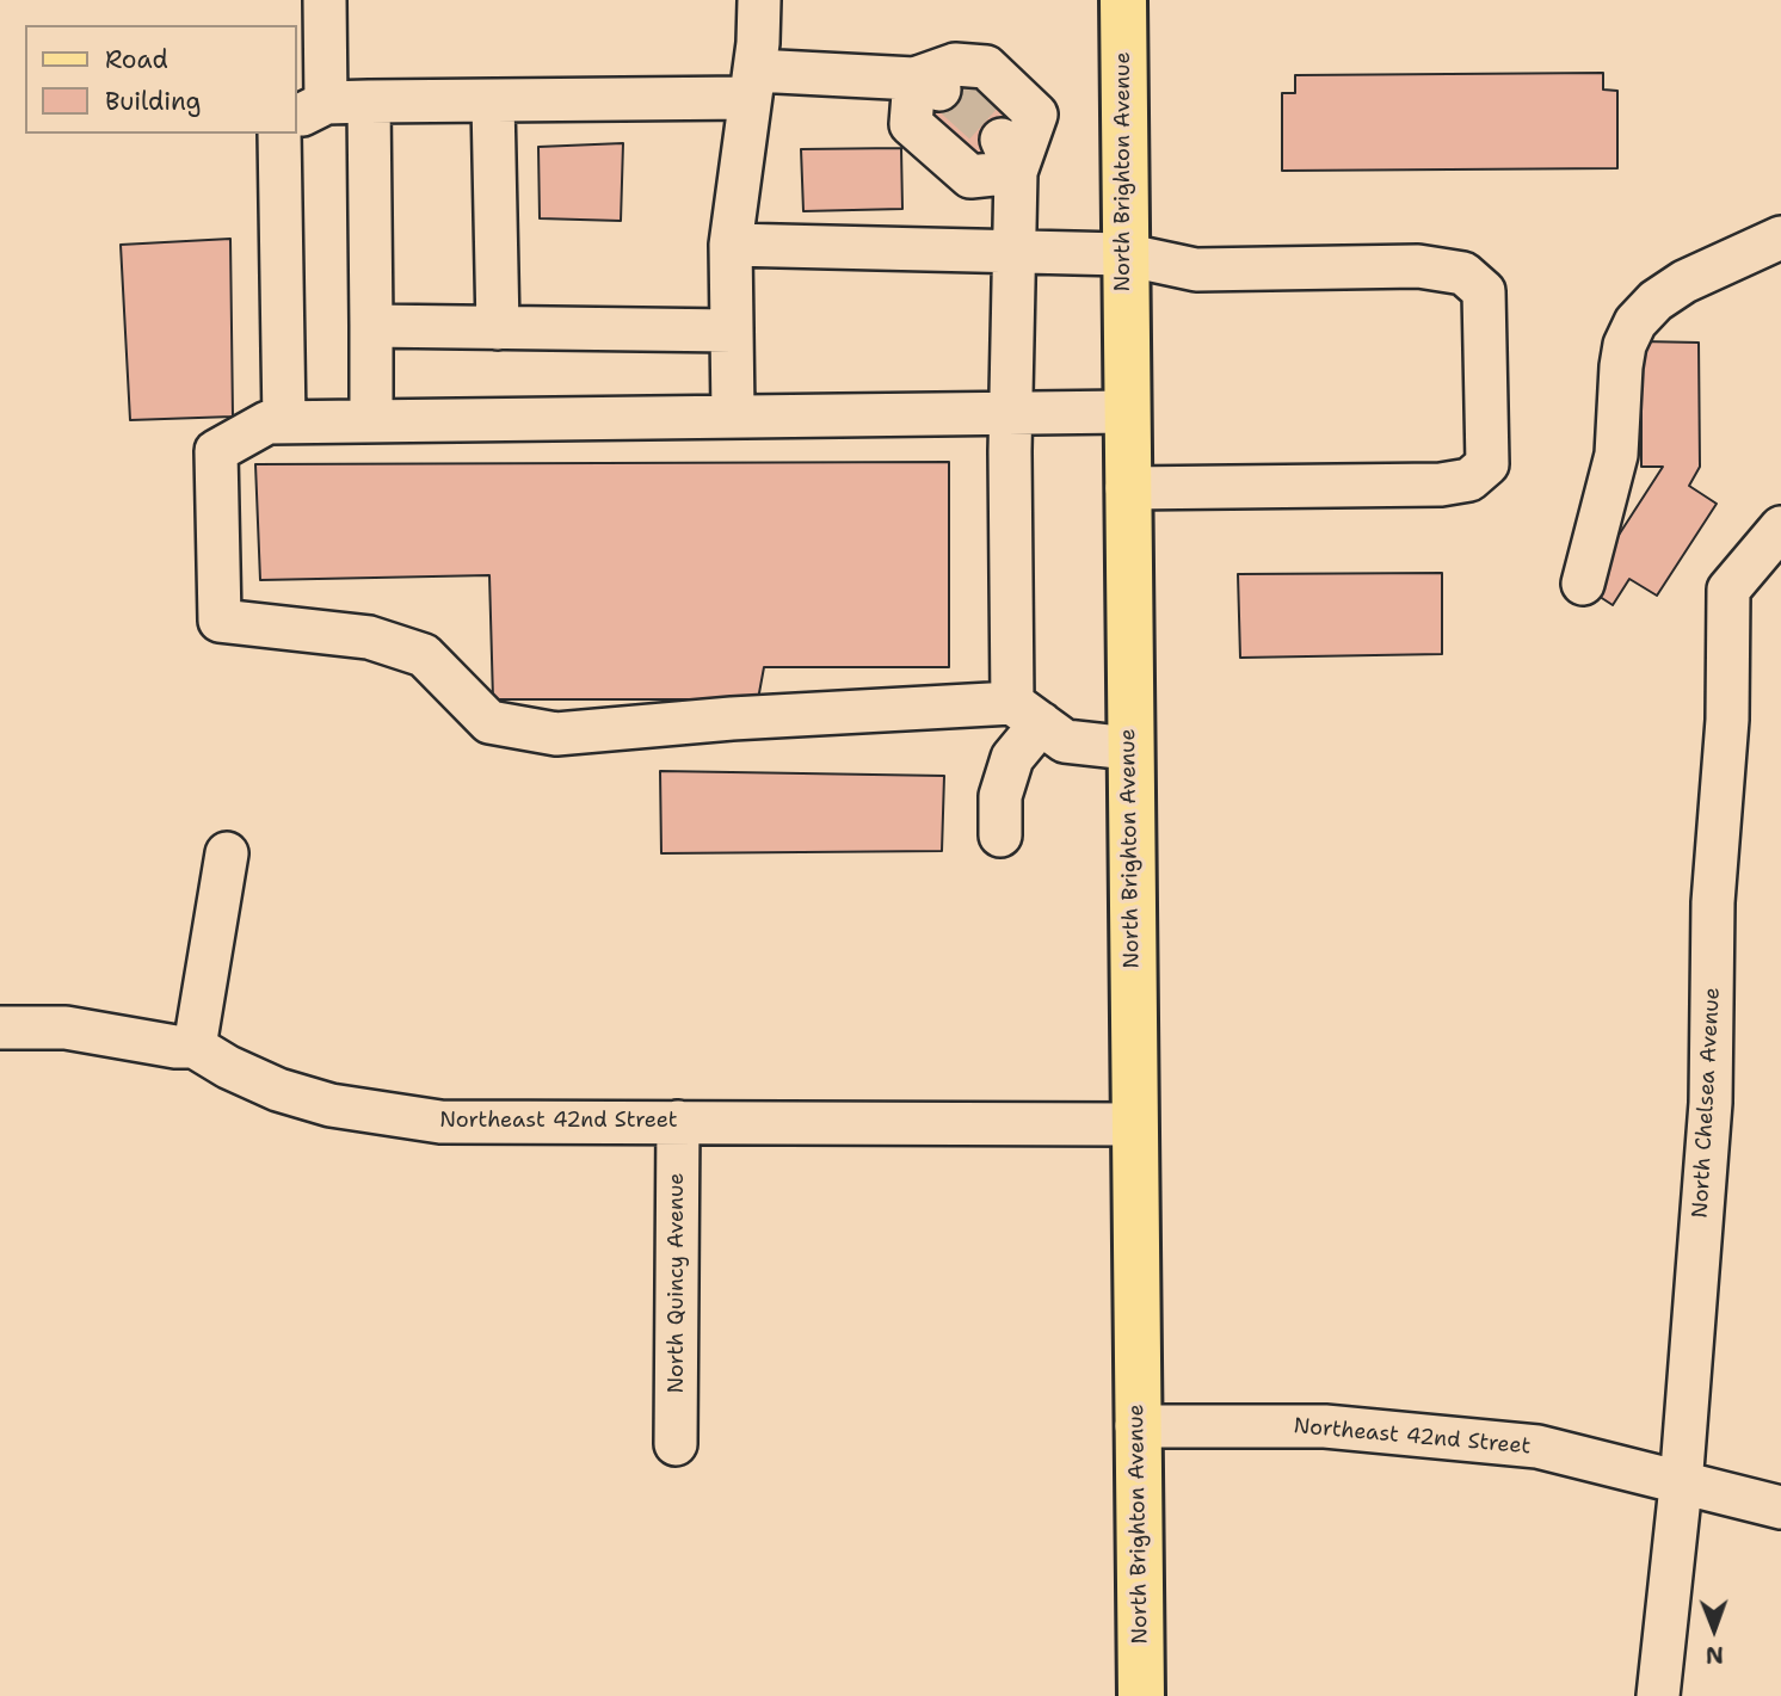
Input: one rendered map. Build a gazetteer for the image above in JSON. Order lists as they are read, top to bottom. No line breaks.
{"streets":{"main road":["North Brighton Avenue"],"street":["North Chelsea Avenue","Northeast 42nd Street","North Quincy Avenue"]},"crossings":[["North Brighton Avenue","Northeast 42nd Street"],["North Chelsea Avenue","Northeast 42nd Street"],["Northeast 42nd Street","North Quincy Avenue"]],"legend":["Road","Building"],"north":"bottom"}
